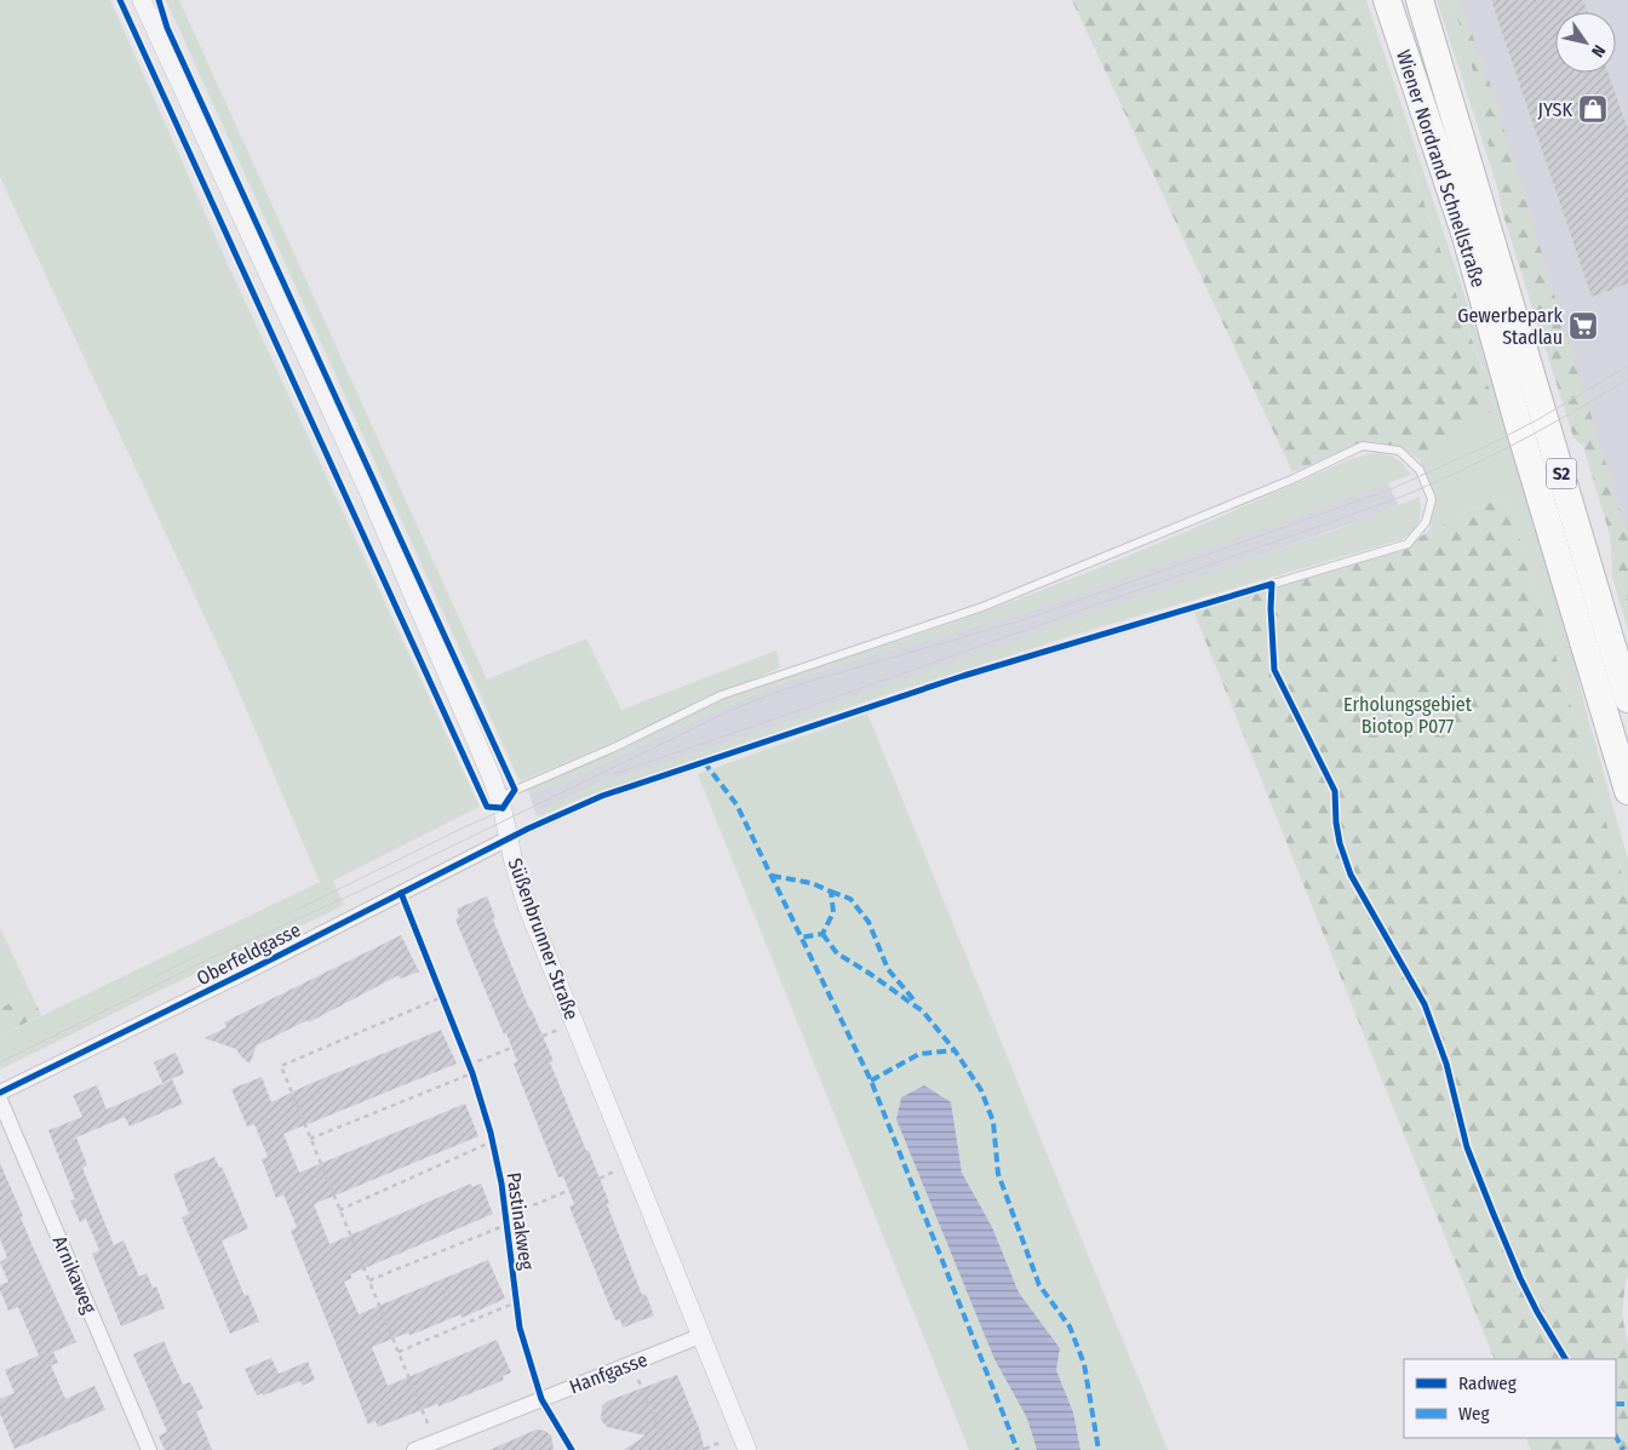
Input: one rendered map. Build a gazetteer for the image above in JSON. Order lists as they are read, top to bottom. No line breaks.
{"streets":{"highway":["Wiener Nordrand Schnellstraße","S2"],"street":["Süßenbrunner Straße","Oberfeldgasse","Arnikaweg","Hanfgasse"],"cycle path":["Pastinakweg"]},"crossings":[["Süßenbrunner Straße","Oberfeldgasse"],["Süßenbrunner Straße","Hanfgasse"]],"parks":["Erholungsgebiet Biotop P077"],"places":{"shop":["JYSK"],"supermarket":["Gewerbepark Stadlau"]},"legend":["Radweg","Weg"],"north":"bottom right"}
